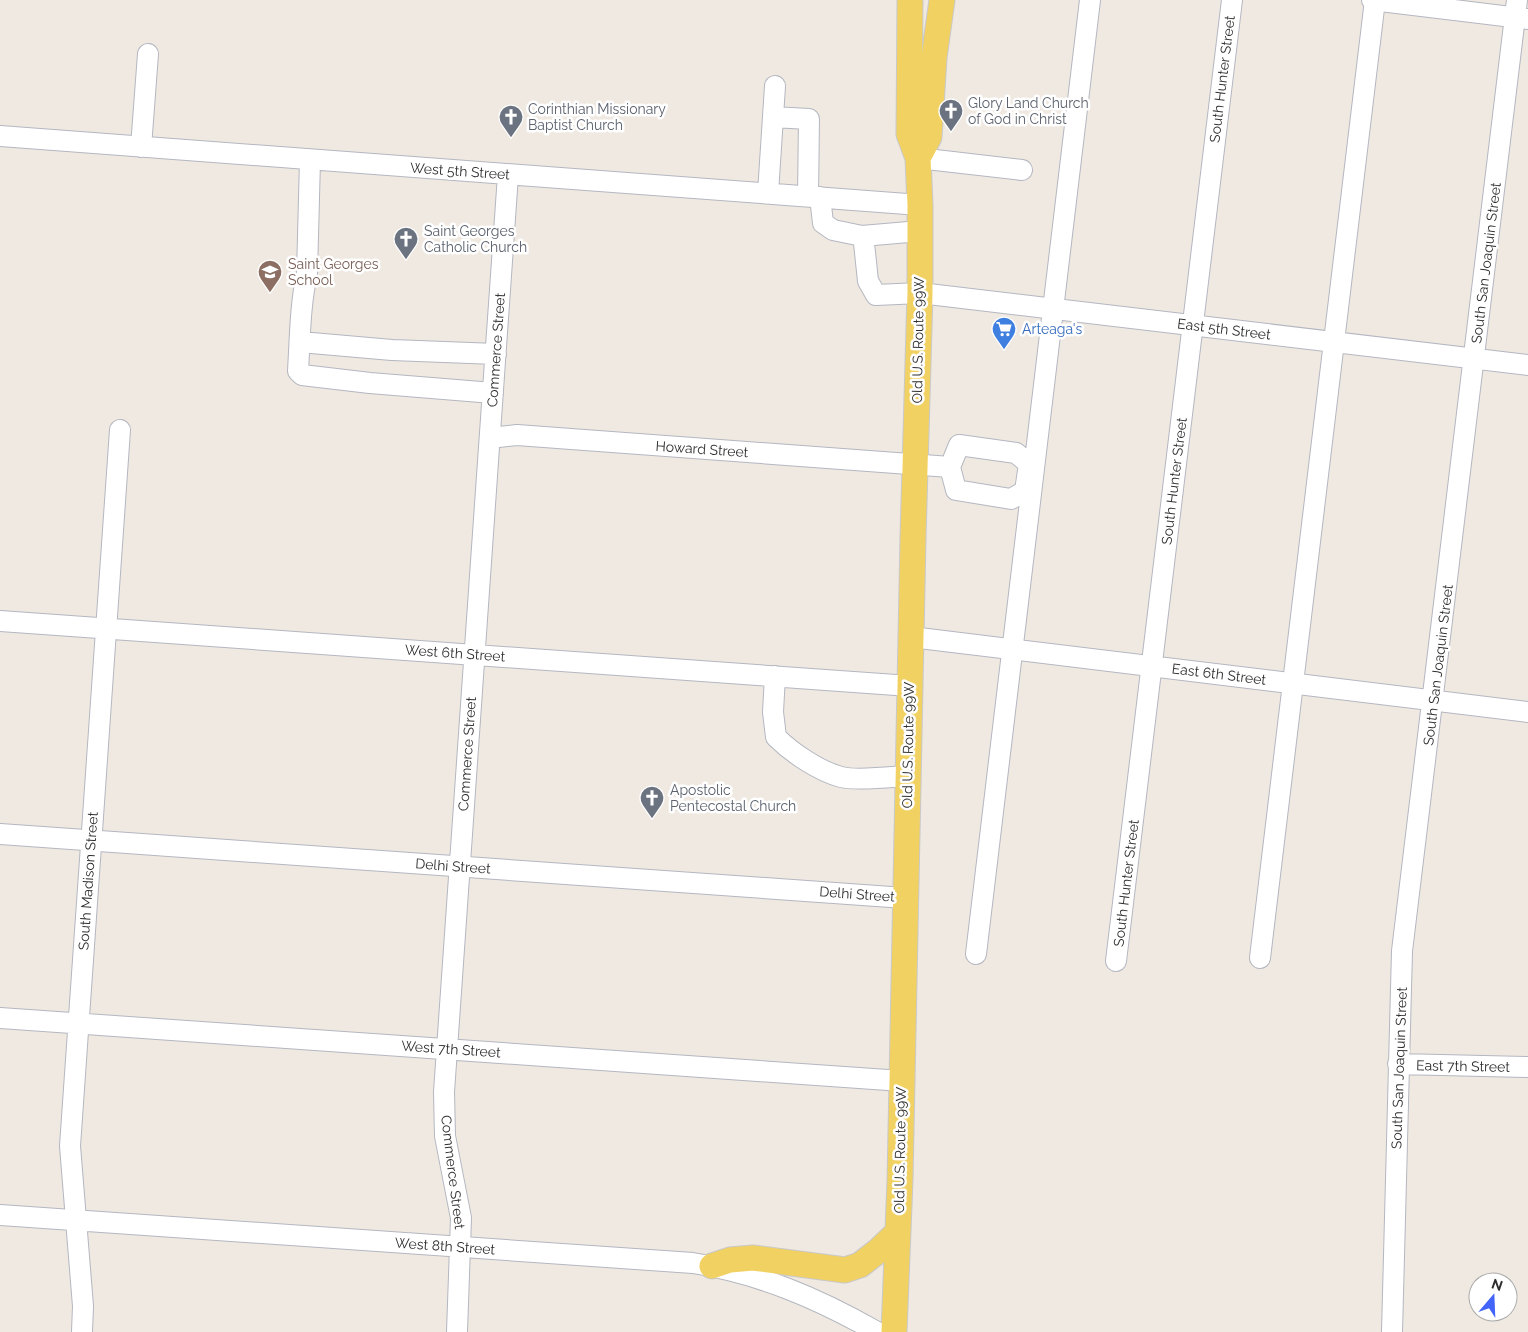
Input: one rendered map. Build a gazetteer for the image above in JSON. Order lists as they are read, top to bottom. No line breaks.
{"streets":{"main road":["Old U.S. Route 99W"],"street":["South Hunter Street","West 5th Street","South San Joaquin Street","East 5th Street","Commerce Street","Howard Street","West 6th Street","East 6th Street","Delhi Street","South Madison Street","West 7th Street","East 7th Street","West 8th Street"]},"crossings":[["South Hunter Street","East 5th Street"],["South Hunter Street","East 6th Street"],["West 5th Street","Old U.S. Route 99W"],["West 5th Street","Commerce Street"],["South San Joaquin Street","East 5th Street"],["South San Joaquin Street","East 6th Street"],["South San Joaquin Street","East 7th Street"],["East 5th Street","Old U.S. Route 99W"],["Old U.S. Route 99W","Howard Street"],["Old U.S. Route 99W","West 6th Street"],["Old U.S. Route 99W","East 6th Street"],["Old U.S. Route 99W","Delhi Street"],["Old U.S. Route 99W","West 7th Street"],["Commerce Street","Howard Street"],["Commerce Street","West 6th Street"],["Commerce Street","Delhi Street"],["Commerce Street","West 7th Street"],["Commerce Street","West 8th Street"],["West 6th Street","South Madison Street"],["Delhi Street","South Madison Street"],["South Madison Street","West 7th Street"],["South Madison Street","West 8th Street"]],"places":{"church":["Glory Land Church of God in Christ","Corinthian Missionary Baptist Church","Saint Georges Catholic Church","Apostolic Pentecostal Church"],"school or university":["Saint Georges School"],"supermarket":["Arteaga's"]},"north":"top"}
